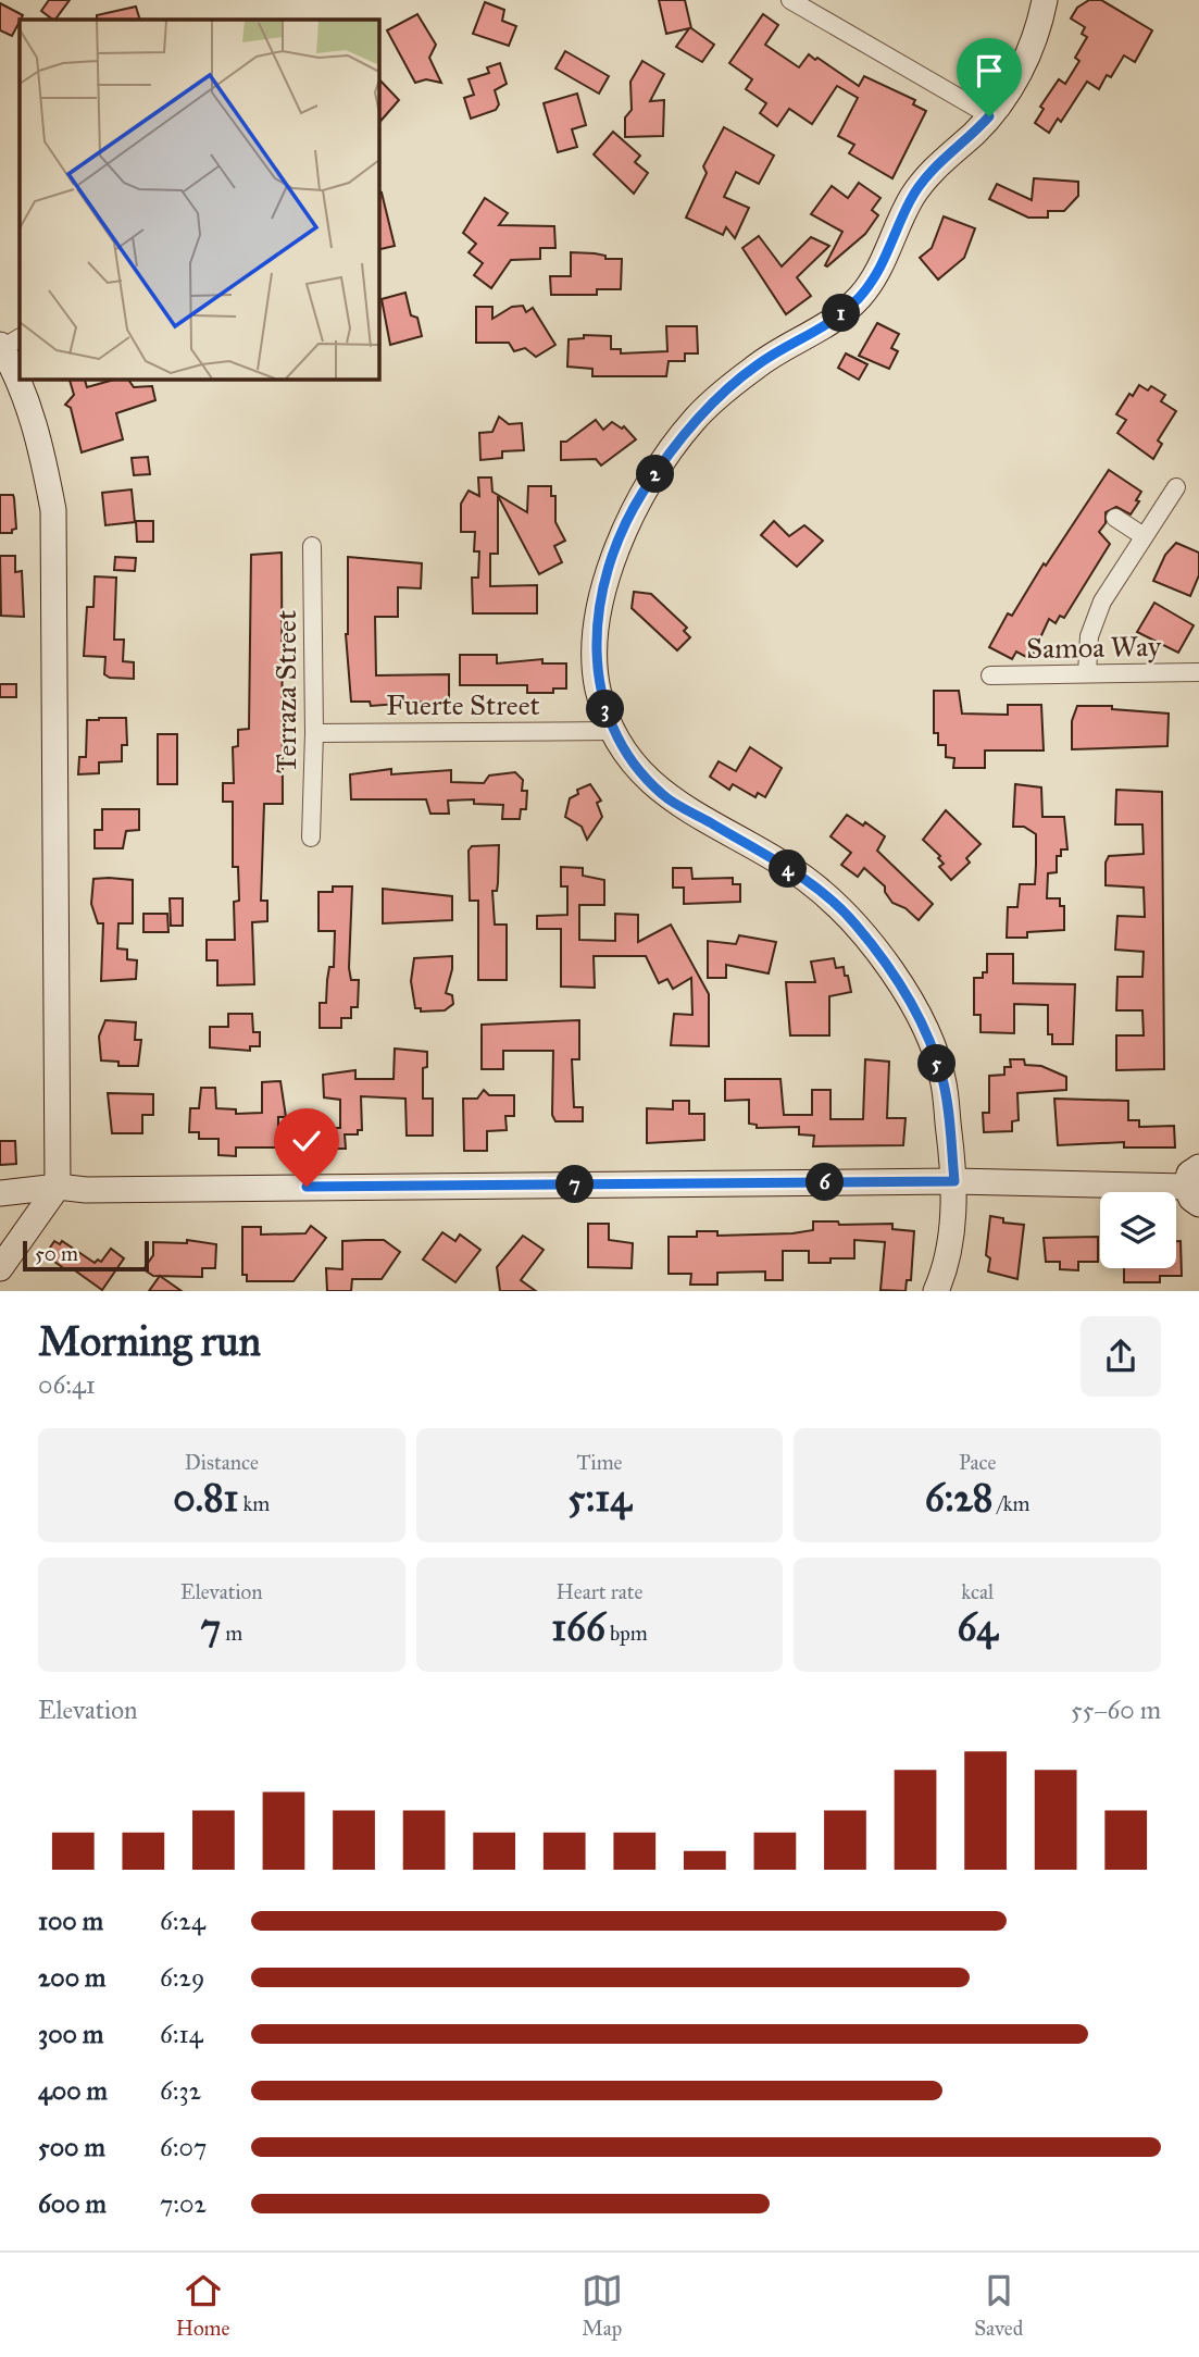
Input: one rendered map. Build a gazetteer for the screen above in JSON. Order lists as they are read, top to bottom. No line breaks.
{"streets":{"street":["Samoa Way","Terraza Street","Fuerte Street"]},"crossings":[["Terraza Street","Fuerte Street"]],"scale_bar":"50 m","page":{"pins":["1","2","3","4","5","6","7"],"scale":"50 m","heading":["Morning run","06:41"],"stats":[["Distance","0.81 km"],["Time","5:14"],["Pace","6:28 /km"],["Elevation","7 m"],["Heart rate","166 bpm"],["kcal","64"]],"chart":["Elevation","55–60 m"],"list":[{"name":"100 m","note":"6:24"},{"name":"200 m","note":"6:29"},{"name":"300 m","note":"6:14"},{"name":"400 m","note":"6:32"},{"name":"500 m","note":"6:07"},{"name":"600 m","note":"7:02"}],"tabs":["Home","Map","Saved"]}}
